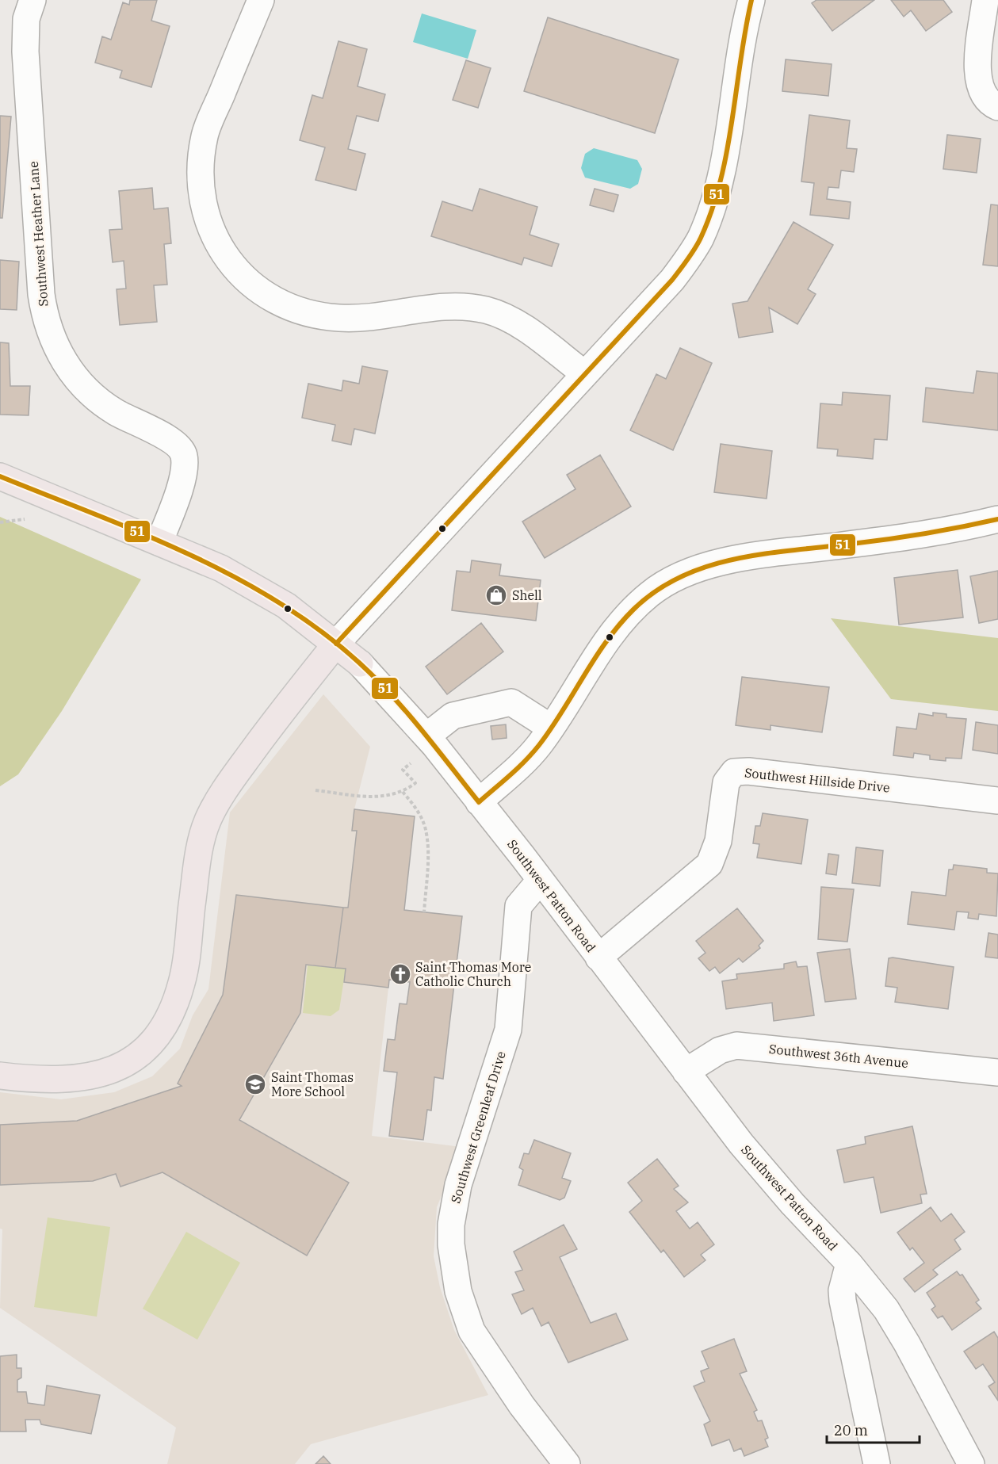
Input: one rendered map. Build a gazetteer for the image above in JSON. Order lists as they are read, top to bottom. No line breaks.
{"streets":{"main road":["Southwest Patton Road"],"street":["Southwest Heather Lane","Southwest Hillside Drive","Southwest 36th Avenue","Southwest Greenleaf Drive"]},"crossings":[["Southwest Heather Lane","Southwest Patton Road"],["Southwest Hillside Drive","Southwest Patton Road"],["Southwest Patton Road","Southwest 36th Avenue"],["Southwest Patton Road","Southwest Greenleaf Drive"]],"places":{"shop":["Shell"],"church":["Saint Thomas More Catholic Church"],"school or university":["Saint Thomas More School"]},"lines":["transit line 51"],"scale_bar":"20 m"}
